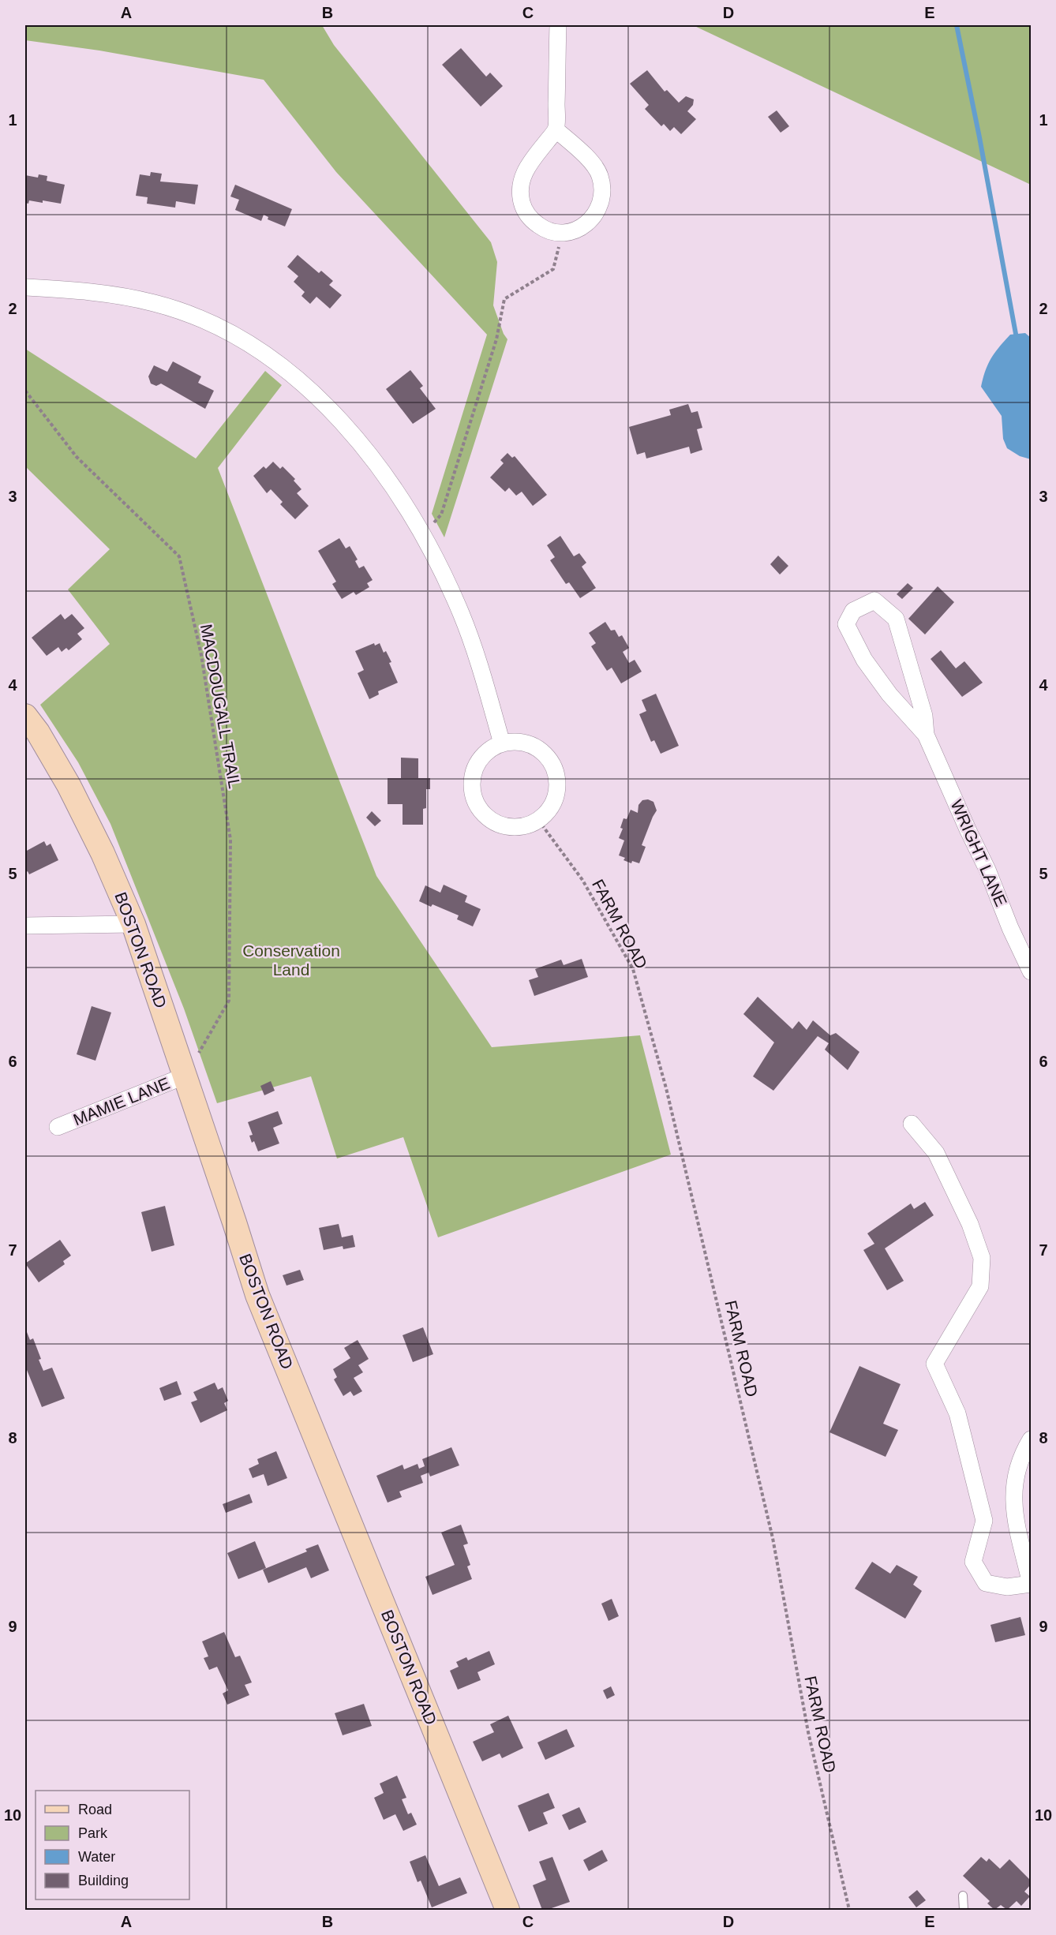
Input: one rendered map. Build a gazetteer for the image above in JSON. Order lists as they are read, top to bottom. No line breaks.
{"streets":{"main road":["BOSTON ROAD"],"street":["WRIGHT LANE","MAMIE LANE"],"path":["MACDOUGALL TRAIL","FARM ROAD"]},"crossings":[["MACDOUGALL TRAIL","BOSTON ROAD"],["MACDOUGALL TRAIL","MAMIE LANE"],["BOSTON ROAD","MAMIE LANE"]],"parks":["Conservation Land"],"legend":["Road","Park","Water","Building"],"grid":{"columns":["A","B","C","D","E"],"rows":["1","2","3","4","5","6","7","8","9","10"]}}
